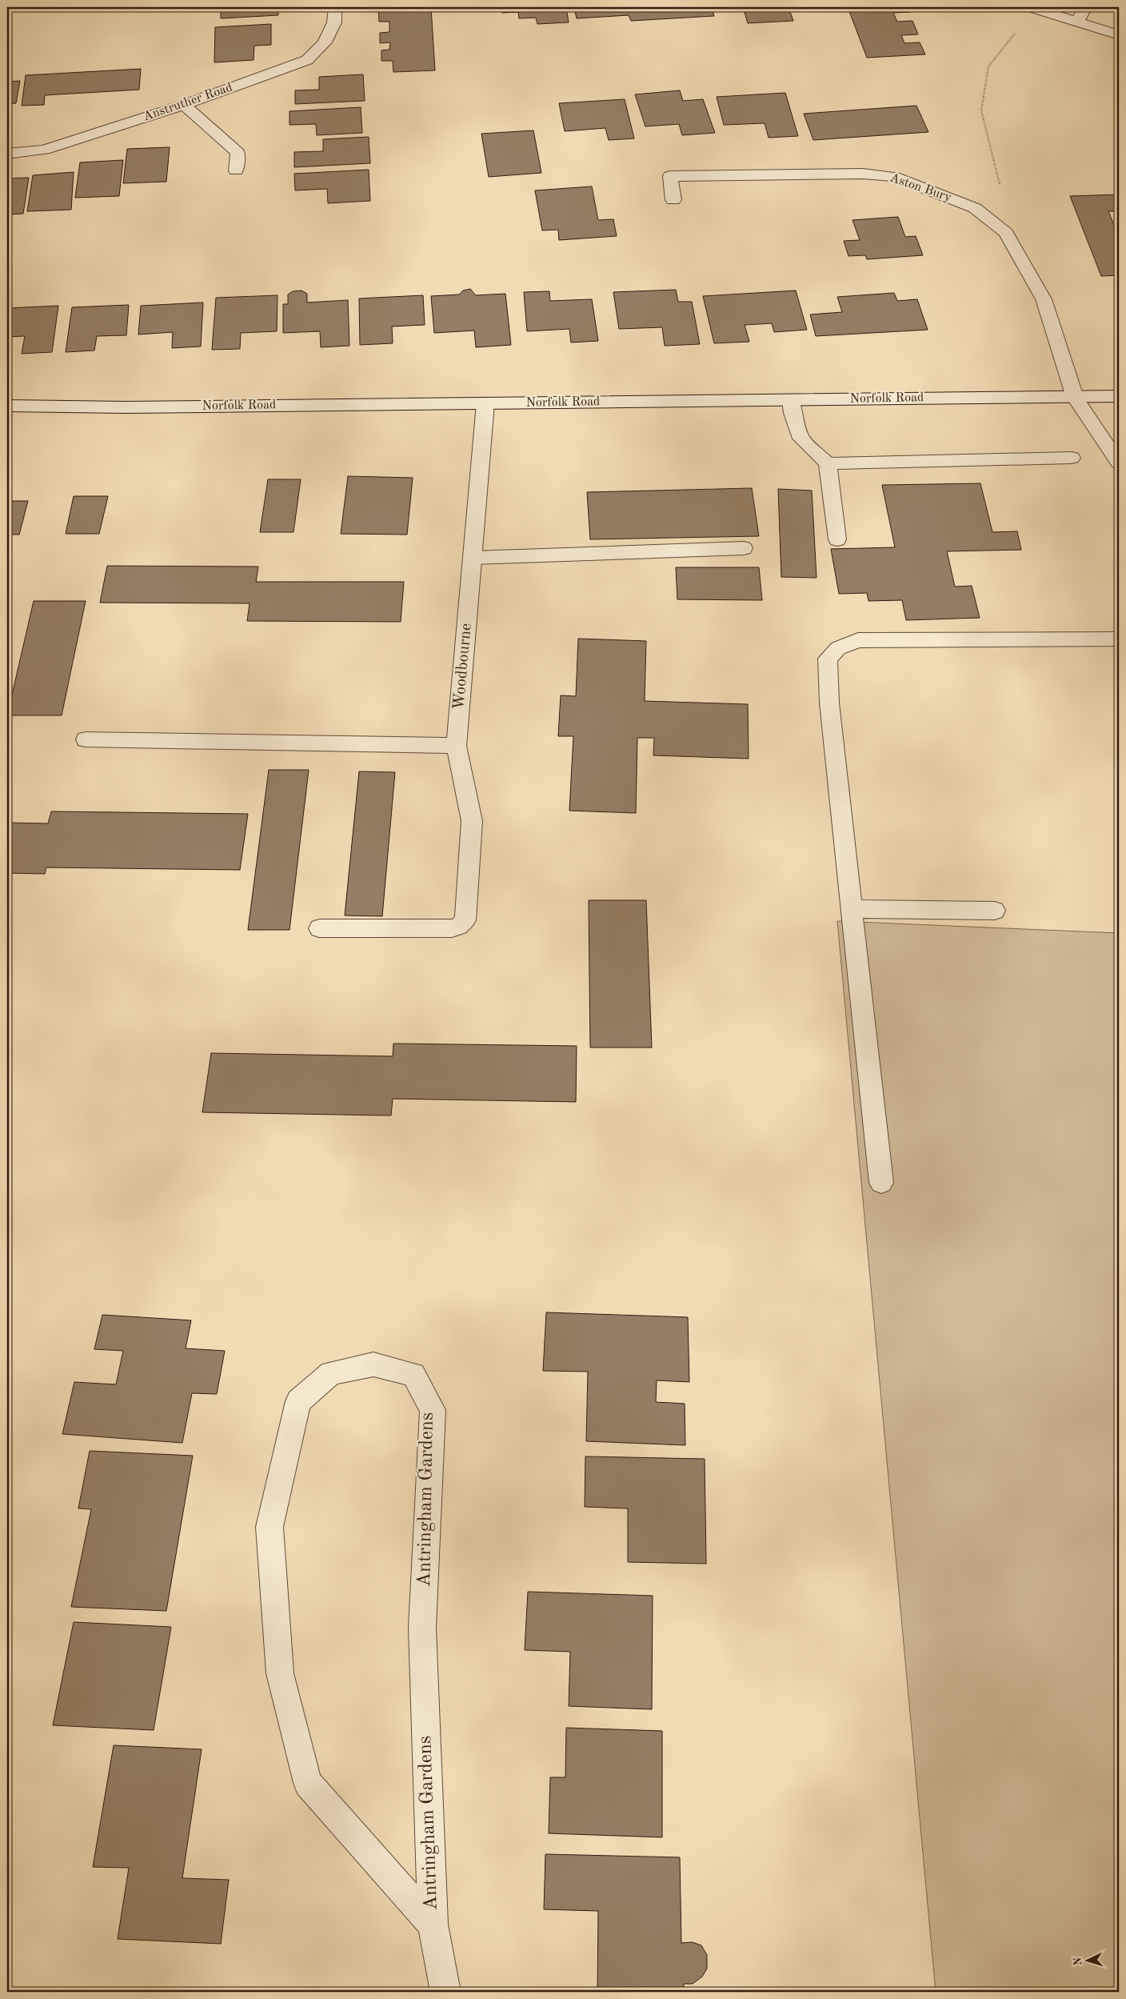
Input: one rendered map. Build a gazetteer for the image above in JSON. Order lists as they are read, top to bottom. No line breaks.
{"streets":{"street":["Anstruther Road","Aston Bury","Norfolk Road","Woodbourne","Antringham Gardens"]},"crossings":[["Aston Bury","Norfolk Road"],["Norfolk Road","Woodbourne"]],"north":"left"}
